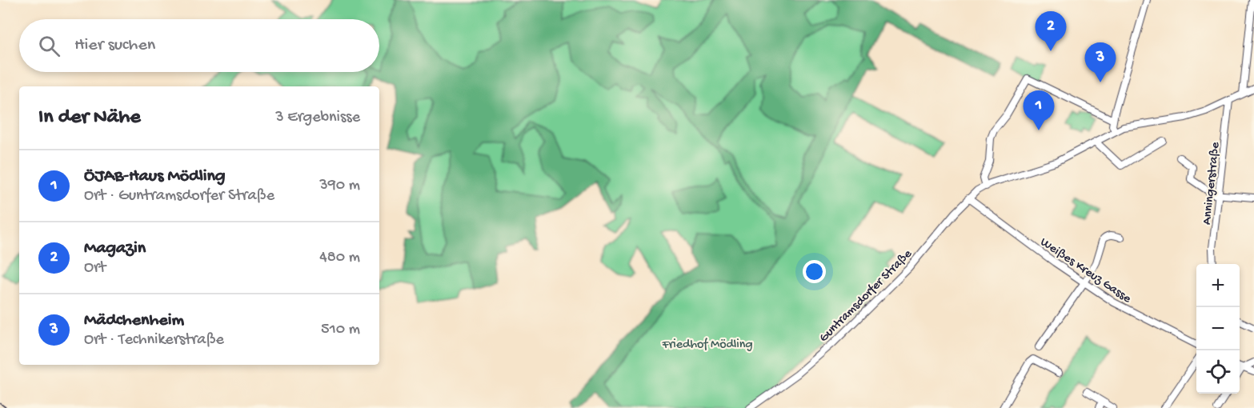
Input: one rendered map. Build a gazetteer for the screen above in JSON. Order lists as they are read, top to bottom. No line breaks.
{"streets":{"street":["Anningerstraße","Weißes Kreuz Gasse","Guntramsdorfer Straße"]},"crossings":[["Anningerstraße","Guntramsdorfer Straße"],["Weißes Kreuz Gasse","Guntramsdorfer Straße"]],"parks":["Friedhof Mödling"],"page":{"pins":["2","3","1"],"search":"Hier suchen","heading":["In der Nähe","3 Ergebnisse"],"list":[{"mark":"1","name":"ÖJAB-Haus Mödling","note":"Ort · Guntramsdorfer Straße","value":"390 m"},{"mark":"2","name":"Magazin","note":"Ort","value":"480 m"},{"mark":"3","name":"Mädchenheim","note":"Ort · Technikerstraße","value":"510 m"}],"map_buttons":["+","−"]}}
